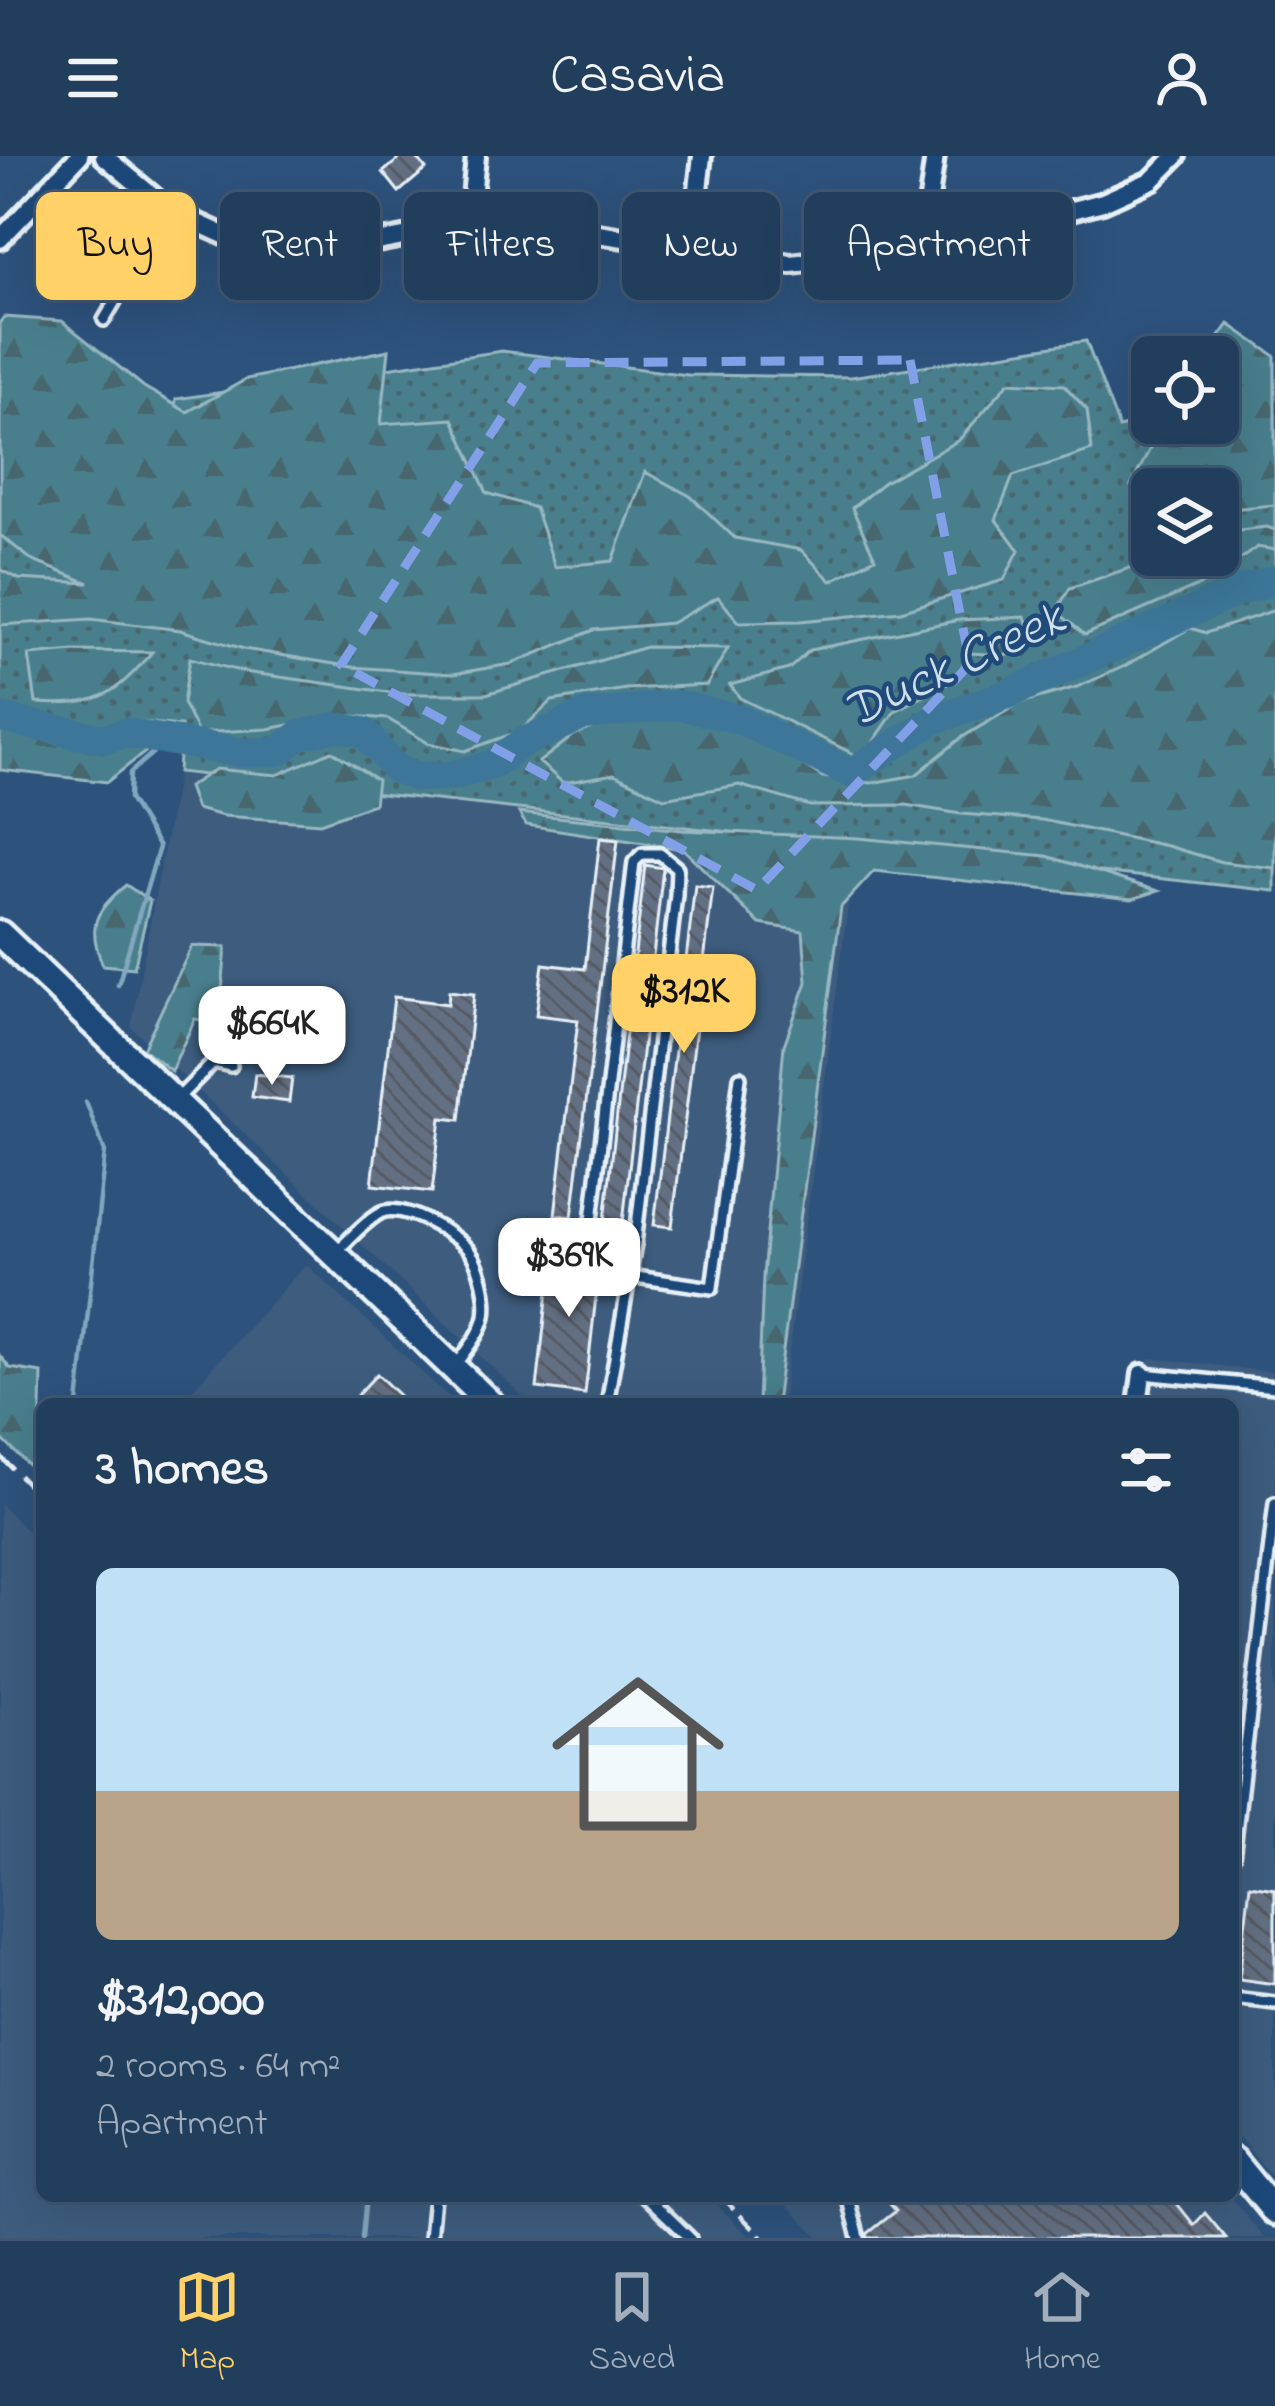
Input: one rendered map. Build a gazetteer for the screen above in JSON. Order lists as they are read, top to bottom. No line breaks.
{"water":["Duck Creek"],"page":{"header":"Casavia","chip":["Buy","Rent","Filters","New","Apartment"],"price":["$312K","$664K","$369K"],"heading":"3 homes","list":[{"name":"$312,000","note":"2 rooms · 64 m² · Apartment"}],"tabs":["Map","Saved","Home"]}}
